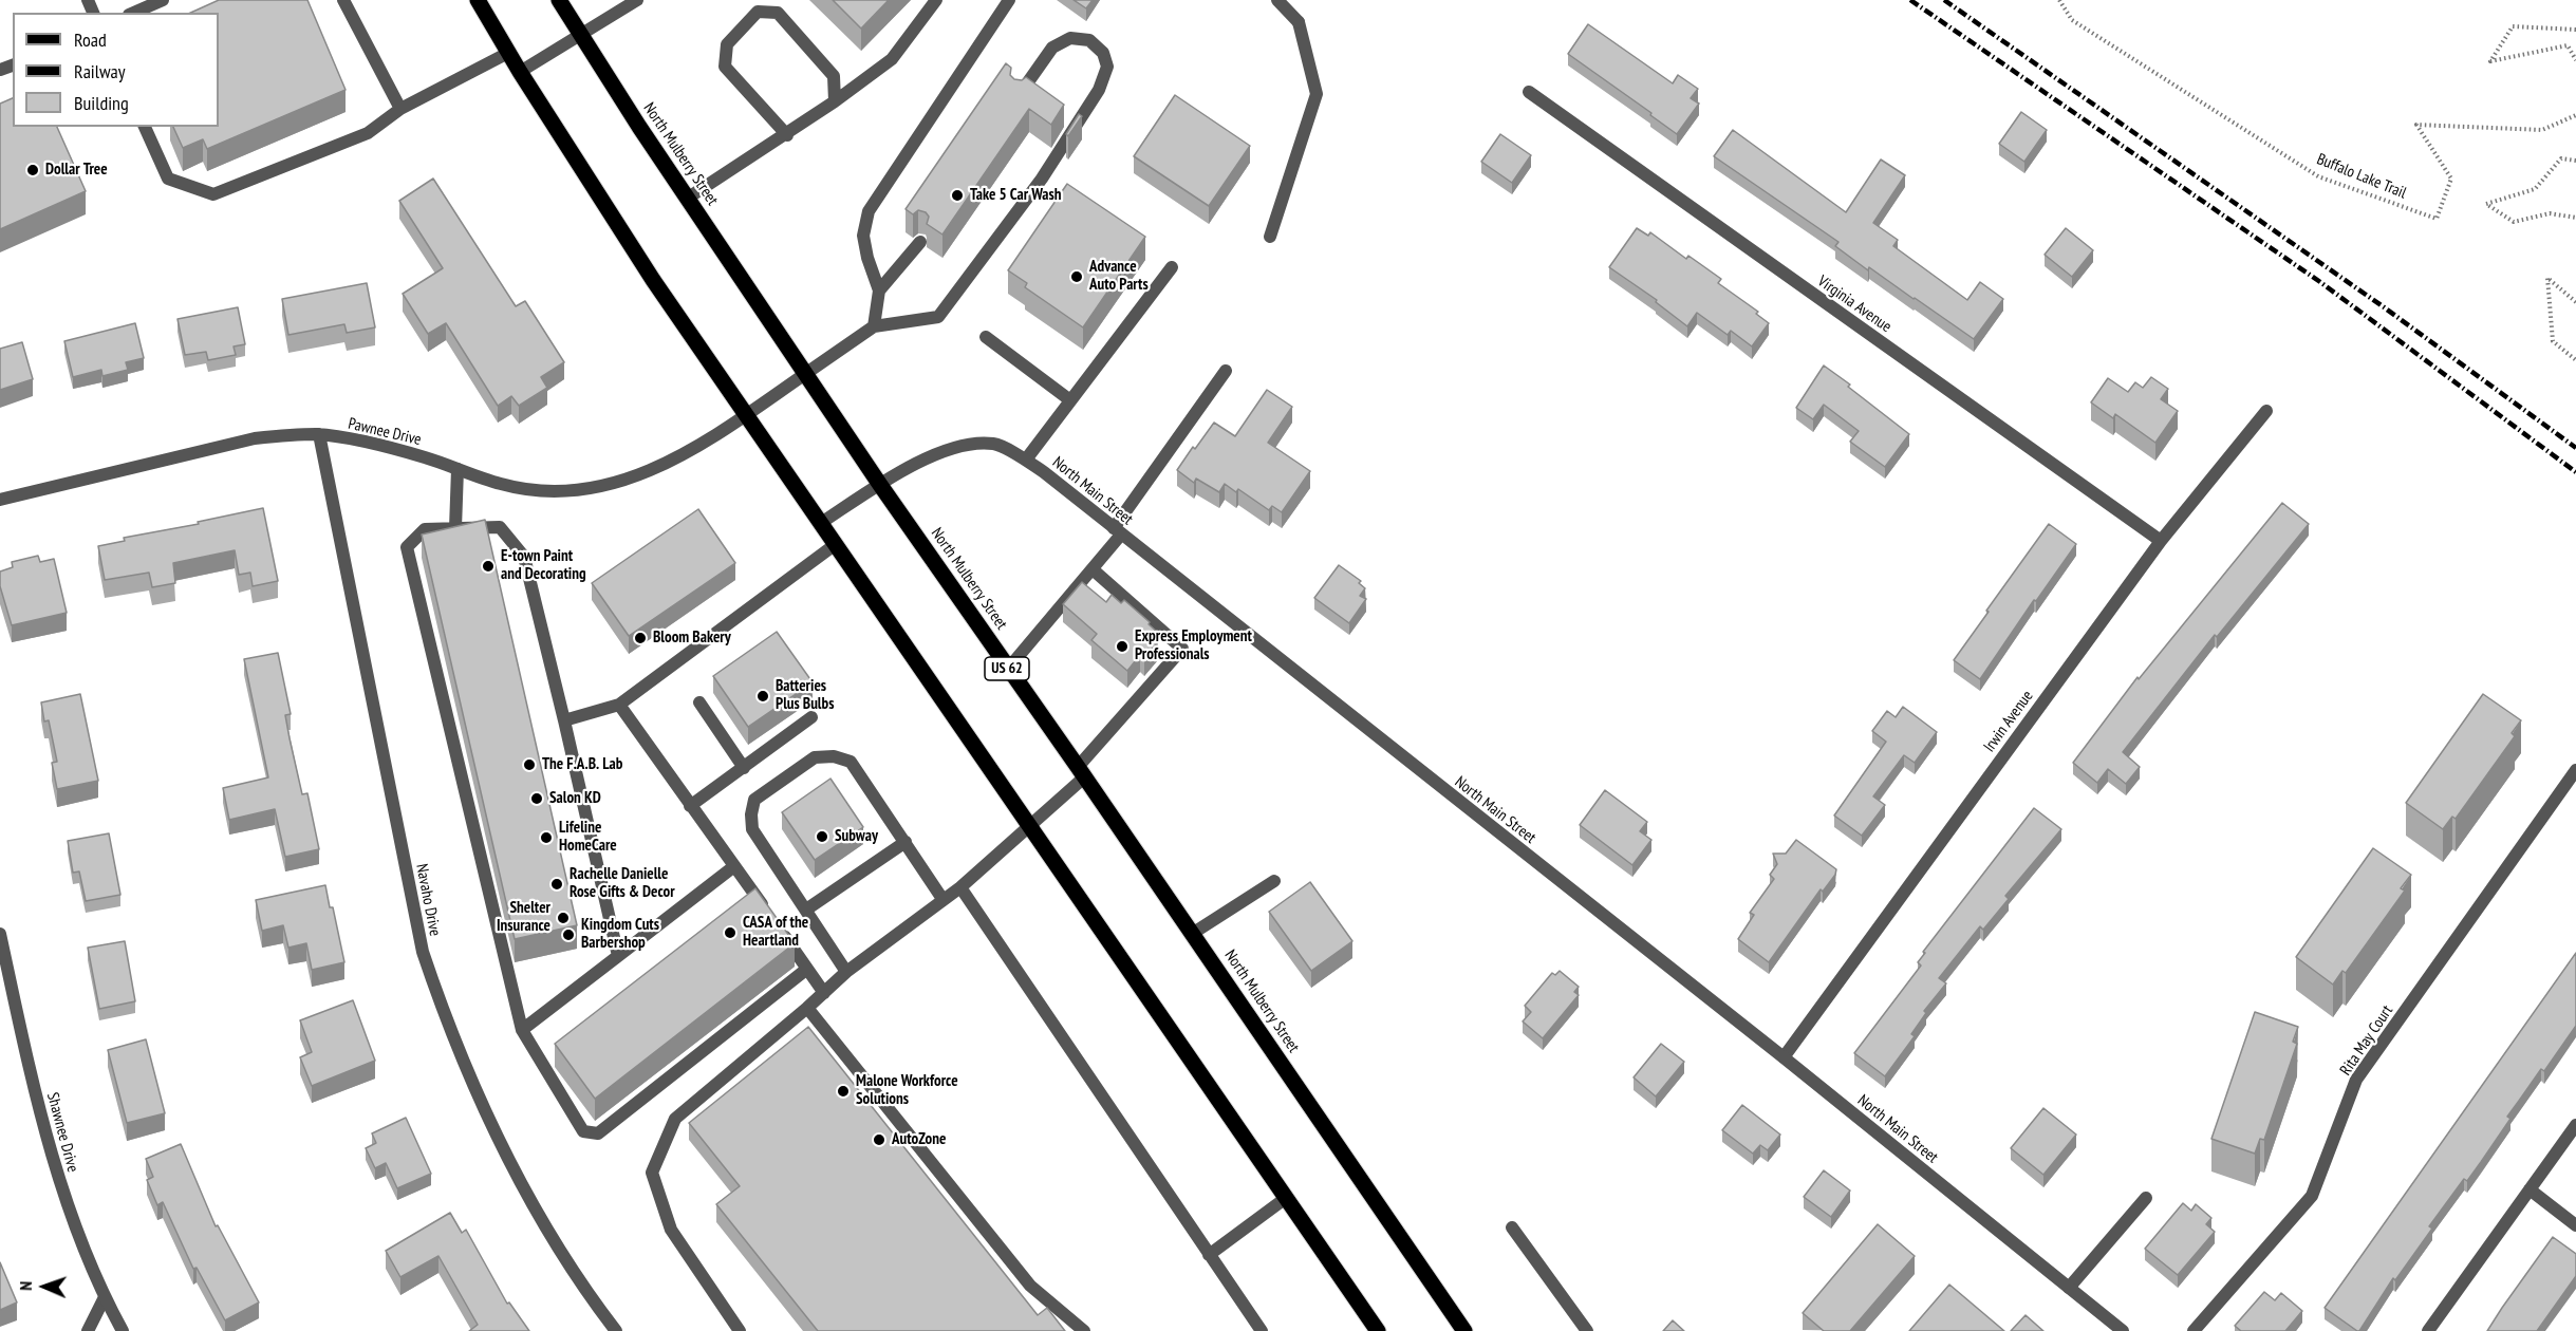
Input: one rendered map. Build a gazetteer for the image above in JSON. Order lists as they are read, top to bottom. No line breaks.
{"streets":{"main road":["North Mulberry Street","US 62"],"street":["Virginia Avenue","Pawnee Drive","North Main Street","Irwin Avenue","Navaho Drive","Rita May Court","Shawnee Drive"],"path":["Buffalo Lake Trail"]},"crossings":[["North Mulberry Street","Pawnee Drive"],["North Mulberry Street","North Main Street"],["Virginia Avenue","Irwin Avenue"],["Pawnee Drive","Navaho Drive"],["North Main Street","Irwin Avenue"]],"places":["Dollar Tree","Take 5 Car Wash","Advance Auto Parts","E-town Paint and Decorating","Bloom Bakery","Express Employment Professionals","Batteries Plus Bulbs","The F.A.B. Lab","Salon KD","Subway","Lifeline HomeCare","Rachelle Danielle Rose Gifts & Decor","Shelter Insurance","CASA of the Heartland","Kingdom Cuts Barbershop","Malone Workforce Solutions","AutoZone"],"legend":["Road","Railway","Building"],"north":"left"}
